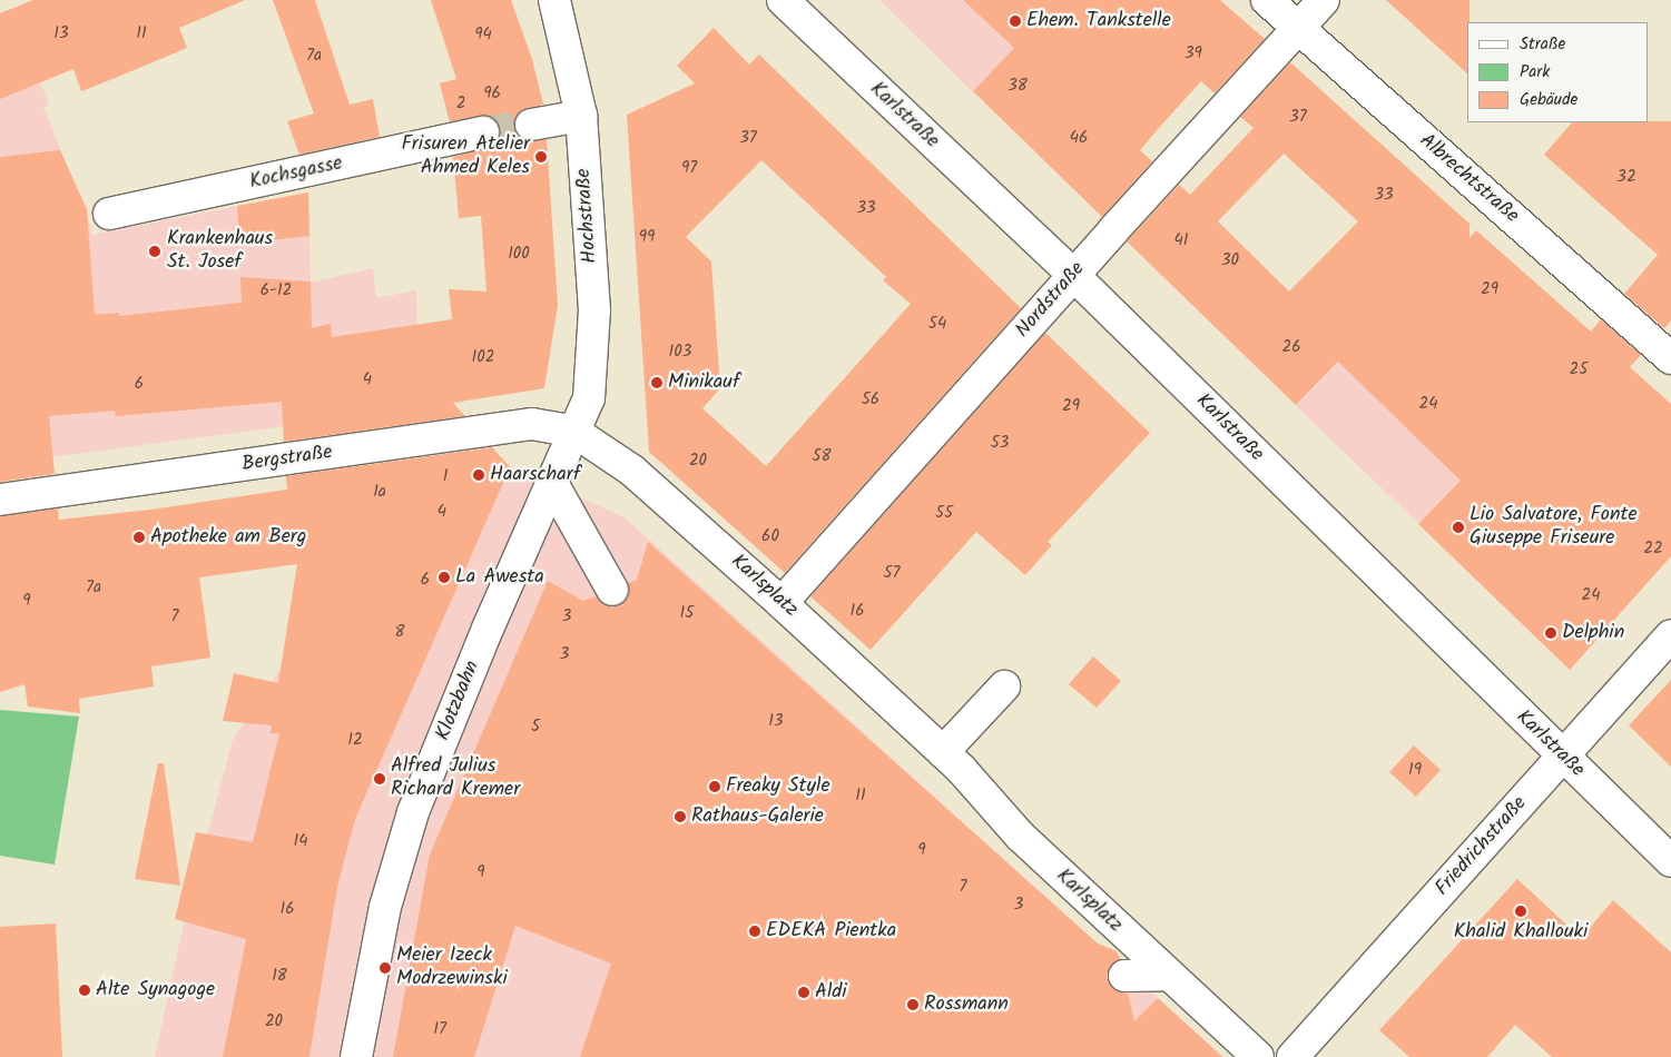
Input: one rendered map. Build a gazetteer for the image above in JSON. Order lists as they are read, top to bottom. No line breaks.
{"streets":{"street":["Karlstraße","Kochsgasse","Albrechtstraße","Hochstraße","Nordstraße","Bergstraße","Karlsplatz","Klotzbahn","Friedrichstraße"]},"crossings":[["Karlstraße","Nordstraße"],["Karlstraße","Friedrichstraße"],["Albrechtstraße","Nordstraße"],["Hochstraße","Bergstraße"],["Hochstraße","Karlsplatz"],["Hochstraße","Klotzbahn"],["Nordstraße","Karlsplatz"],["Bergstraße","Karlsplatz"],["Bergstraße","Klotzbahn"],["Karlsplatz","Klotzbahn"]],"places":["Ehem. Tankstelle","Frisuren Atelier Ahmed Keles","Krankenhaus St. Josef","Minikauf","Haarscharf","Lio Salvatore, Fonte Giuseppe Friseure","Apotheke am Berg","La Awesta","Delphin","Alfred Julius Richard Kremer","Freaky Style","Rathaus-Galerie","Khalid Khallouki","EDEKA Pientka","Meier Izeck Modrzewinski","Alte Synagoge","Aldi","Rossmann"],"house_numbers":["13","11","94","39","7a","38","96","2","37","37","46","97","32","33","33","99","41","100","30","29","6-12","54","26","103","102","25","4","6","56","24","29","53","58","20","1","1a","4","55","60","22","57","6","7a","24","9","16","15","7","3","8","3","13","5","12","19","11","14","9","9","7","3","16","18","20","17"],"legend":["Straße","Park","Gebäude"]}
